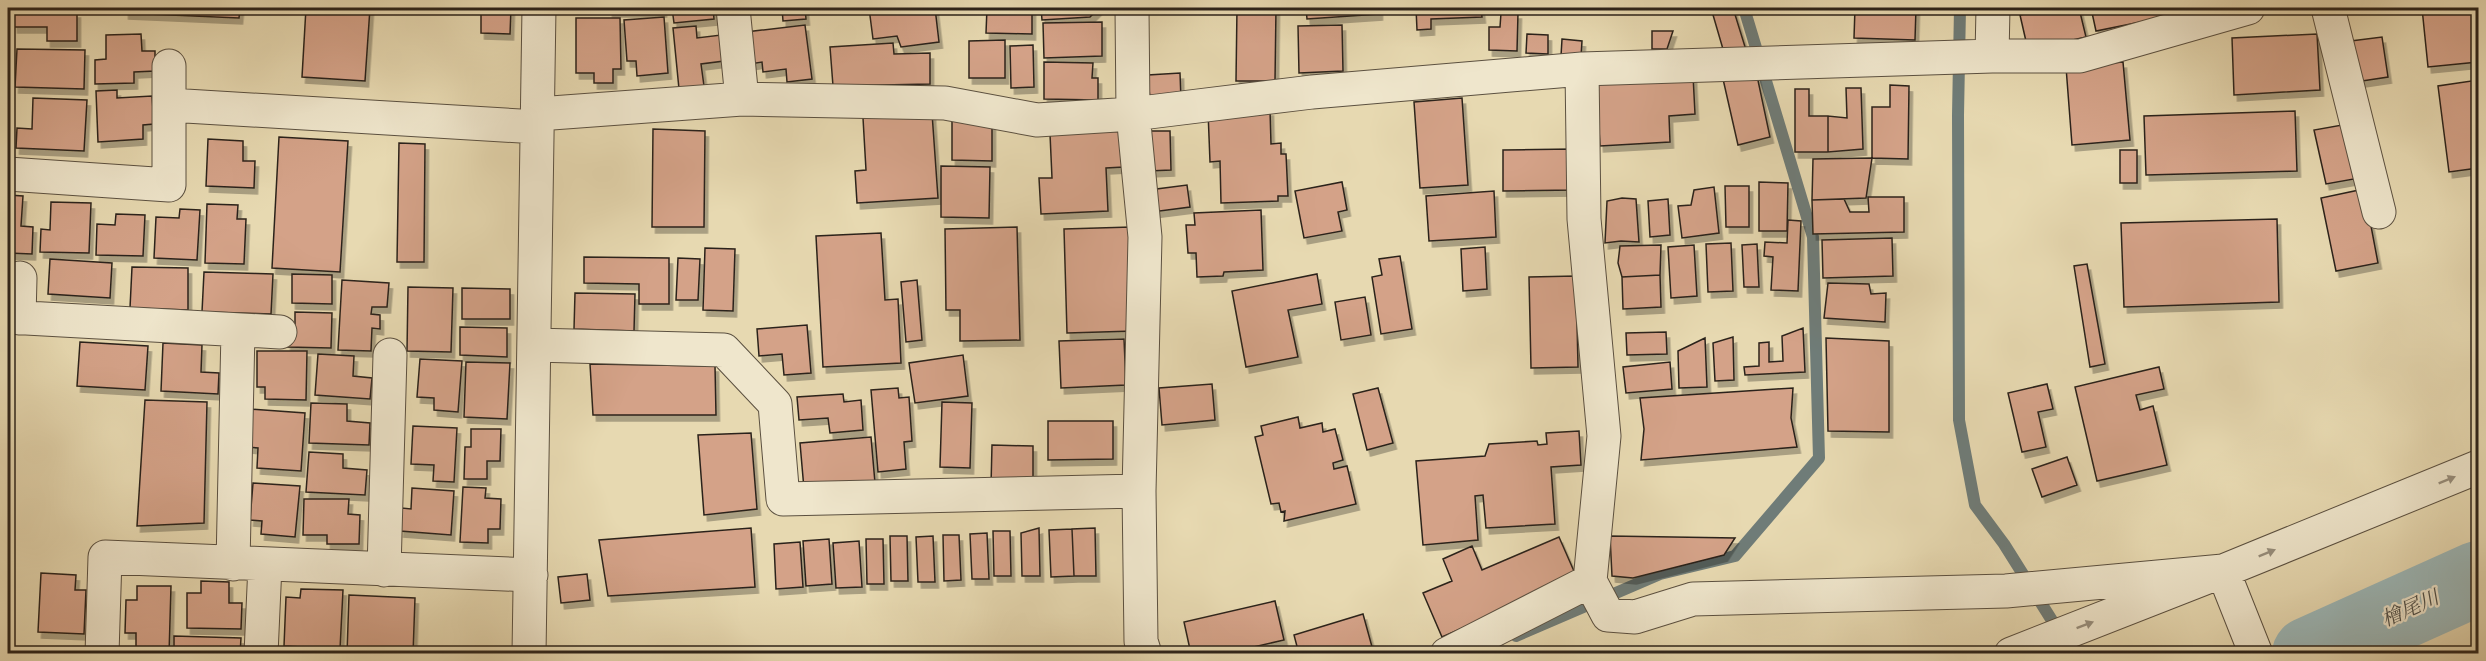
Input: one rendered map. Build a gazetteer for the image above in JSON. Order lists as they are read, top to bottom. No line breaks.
{"water":["檜尾川"]}
